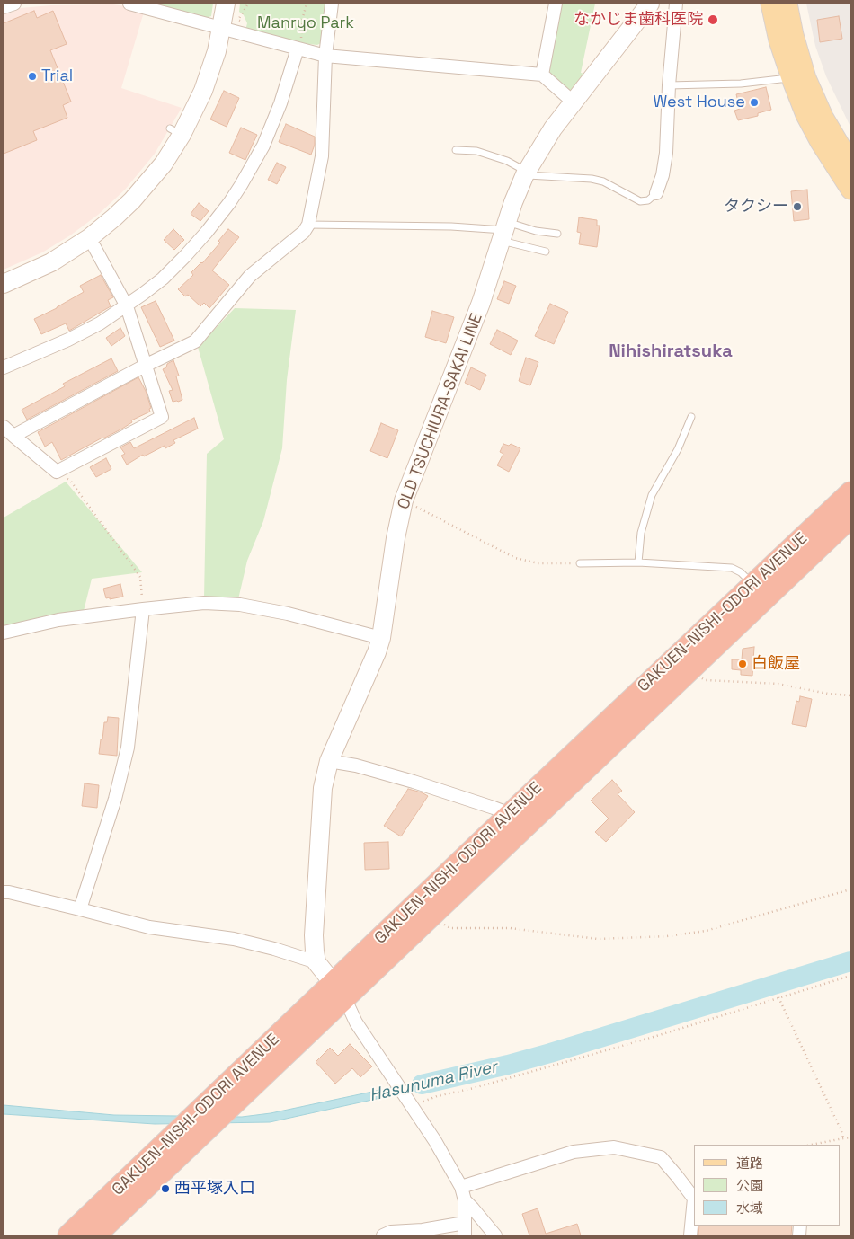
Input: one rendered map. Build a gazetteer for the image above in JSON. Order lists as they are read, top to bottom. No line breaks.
{"streets":{"highway":["GAKUEN-NISHI-ODORI AVENUE"],"street":["OLD TSUCHIURA-SAKAI LINE"]},"districts":["Nihishiratsuka"],"water":["Hasunuma River"],"parks":["Manryo Park"],"places":["なかじま歯科医院","Trial","West House","タクシー","白飯屋","西平塚入口"],"legend":["道路","公園","水域"]}
